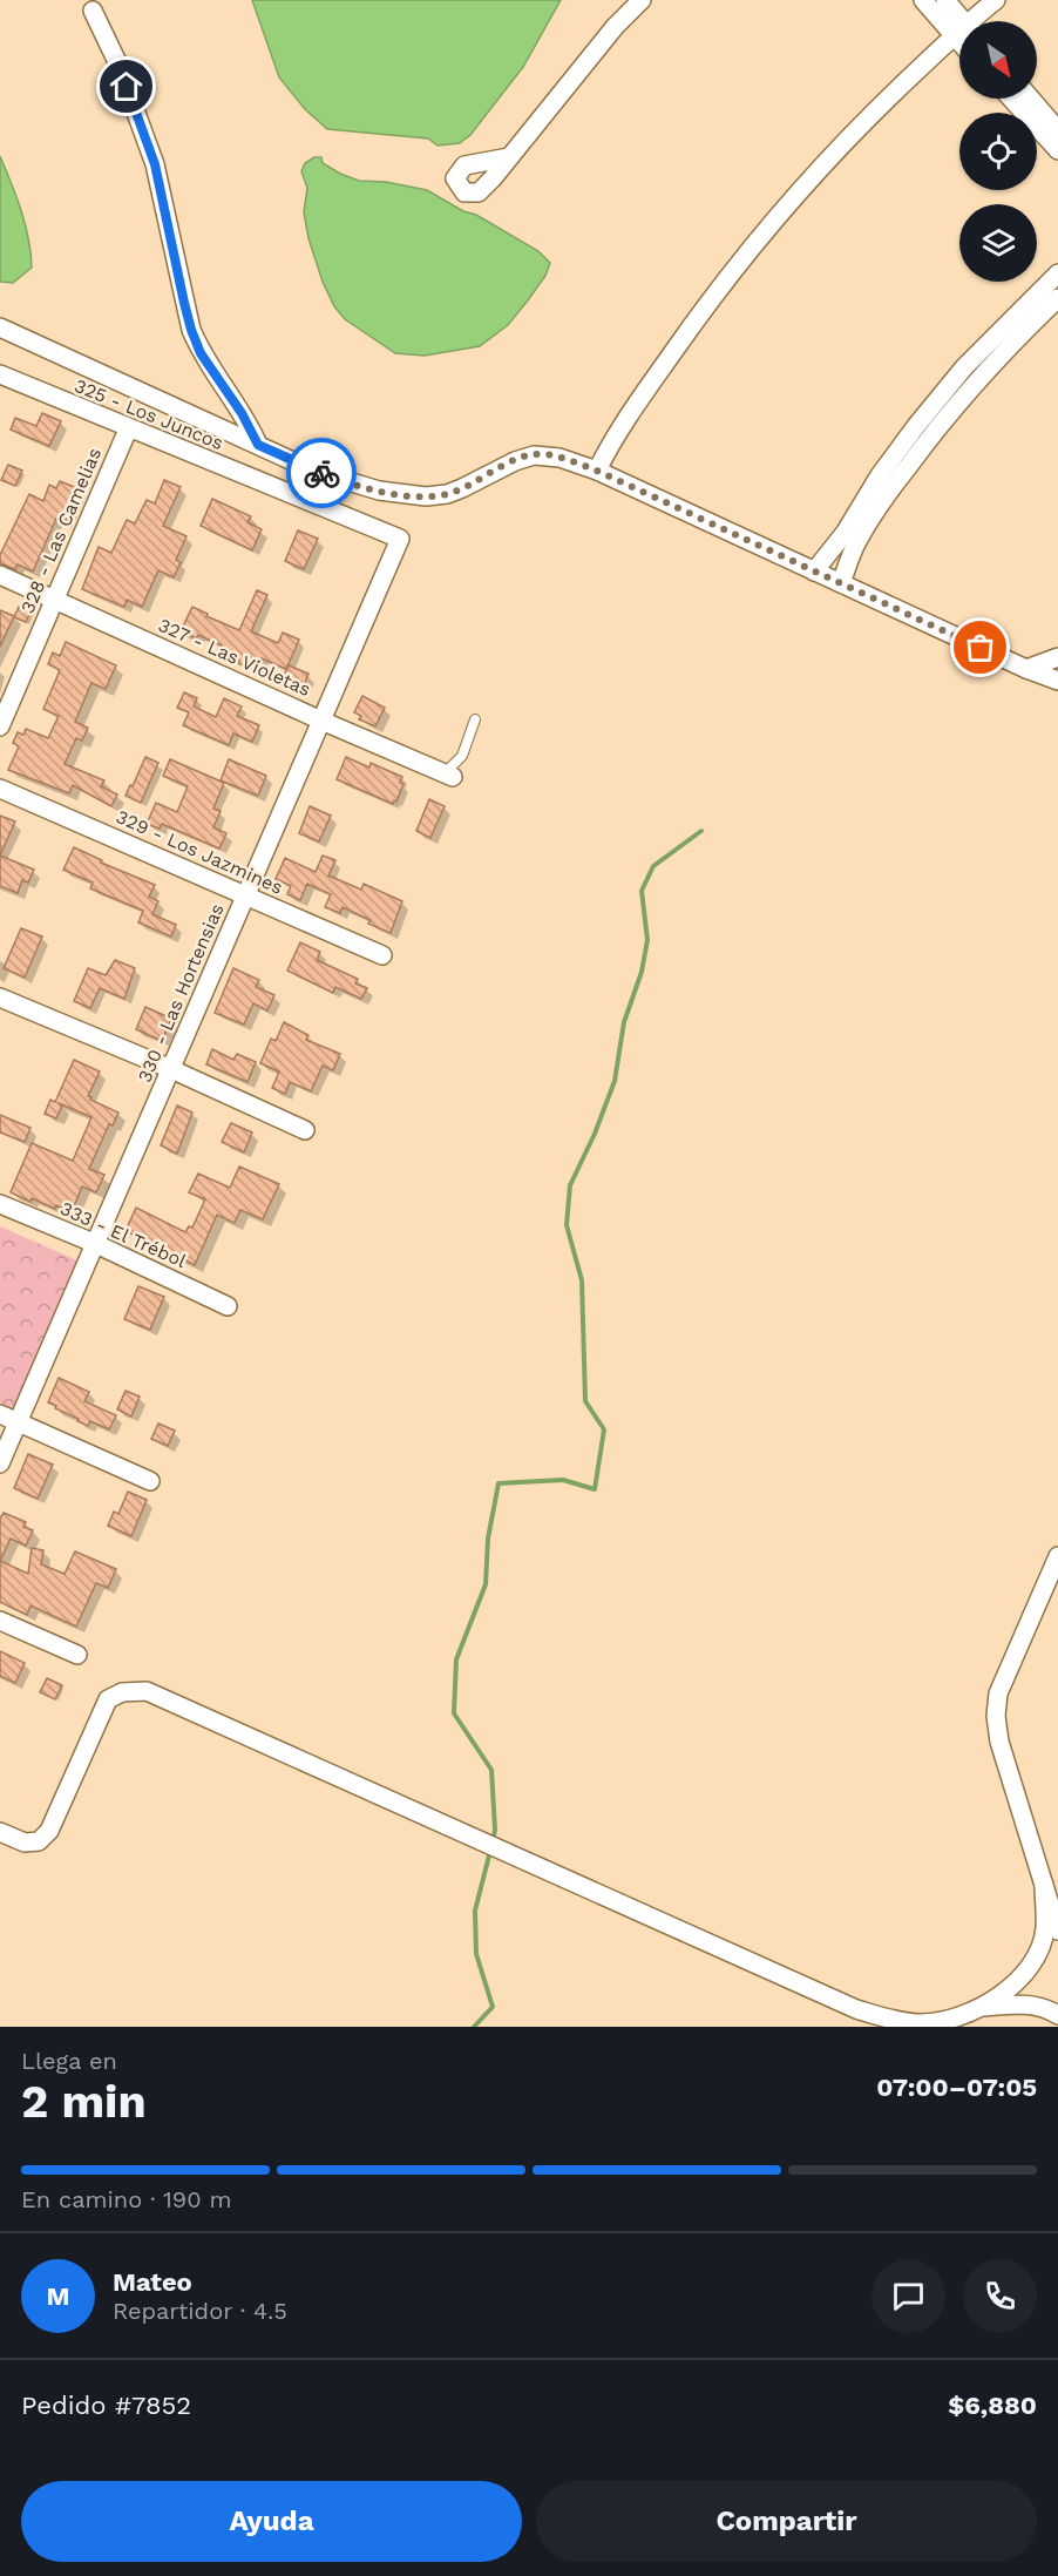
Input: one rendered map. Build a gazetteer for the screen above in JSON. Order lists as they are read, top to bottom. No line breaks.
{"streets":{"street":["325 - Los Juncos","328 - Las Camelias","327 - Las Violetas","329 - Los Jazmines","330 - Las Hortensias","333 - El Trébol"]},"crossings":[["325 - Los Juncos","328 - Las Camelias"],["325 - Los Juncos","330 - Las Hortensias"],["328 - Las Camelias","327 - Las Violetas"],["327 - Las Violetas","330 - Las Hortensias"],["329 - Los Jazmines","330 - Las Hortensias"],["330 - Las Hortensias","333 - El Trébol"]],"north":"bottom right","page":{"heading":["2 min","Llega en","07:00–07:05"],"panel":["Mateo","Repartidor · 4.5","Pedido #7852","$6,880"],"bar":"En camino · 190 m","round":"M","buttons":["Ayuda","Compartir"]}}
